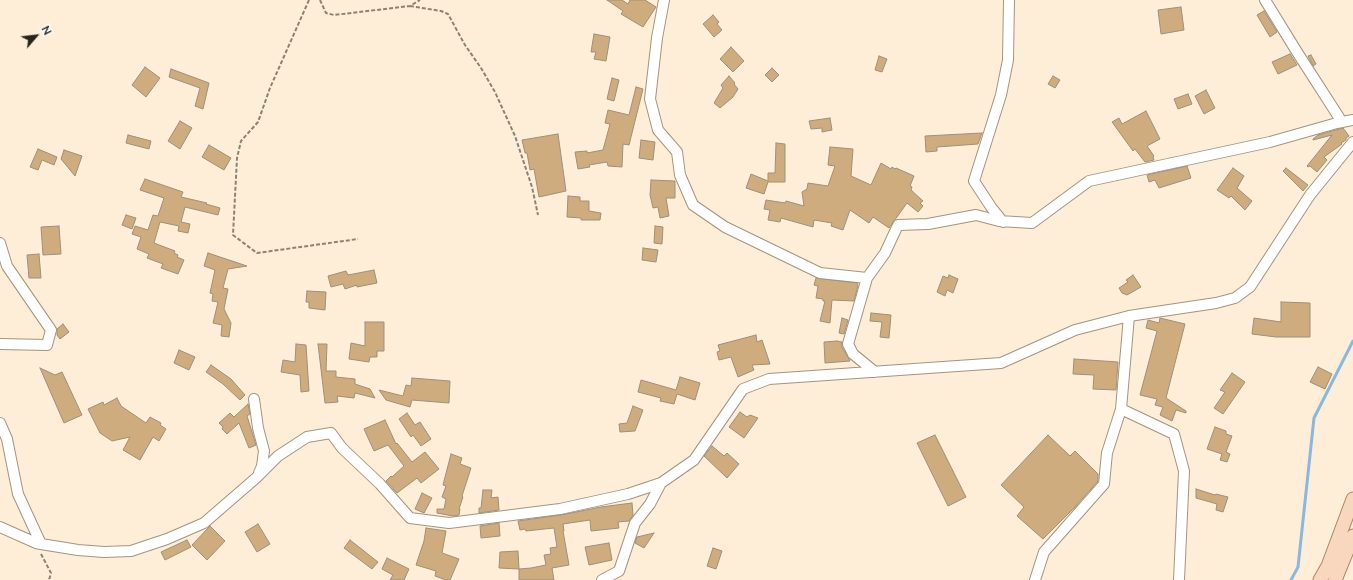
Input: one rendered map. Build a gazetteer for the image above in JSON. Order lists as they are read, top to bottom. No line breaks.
{"north":"top right"}
